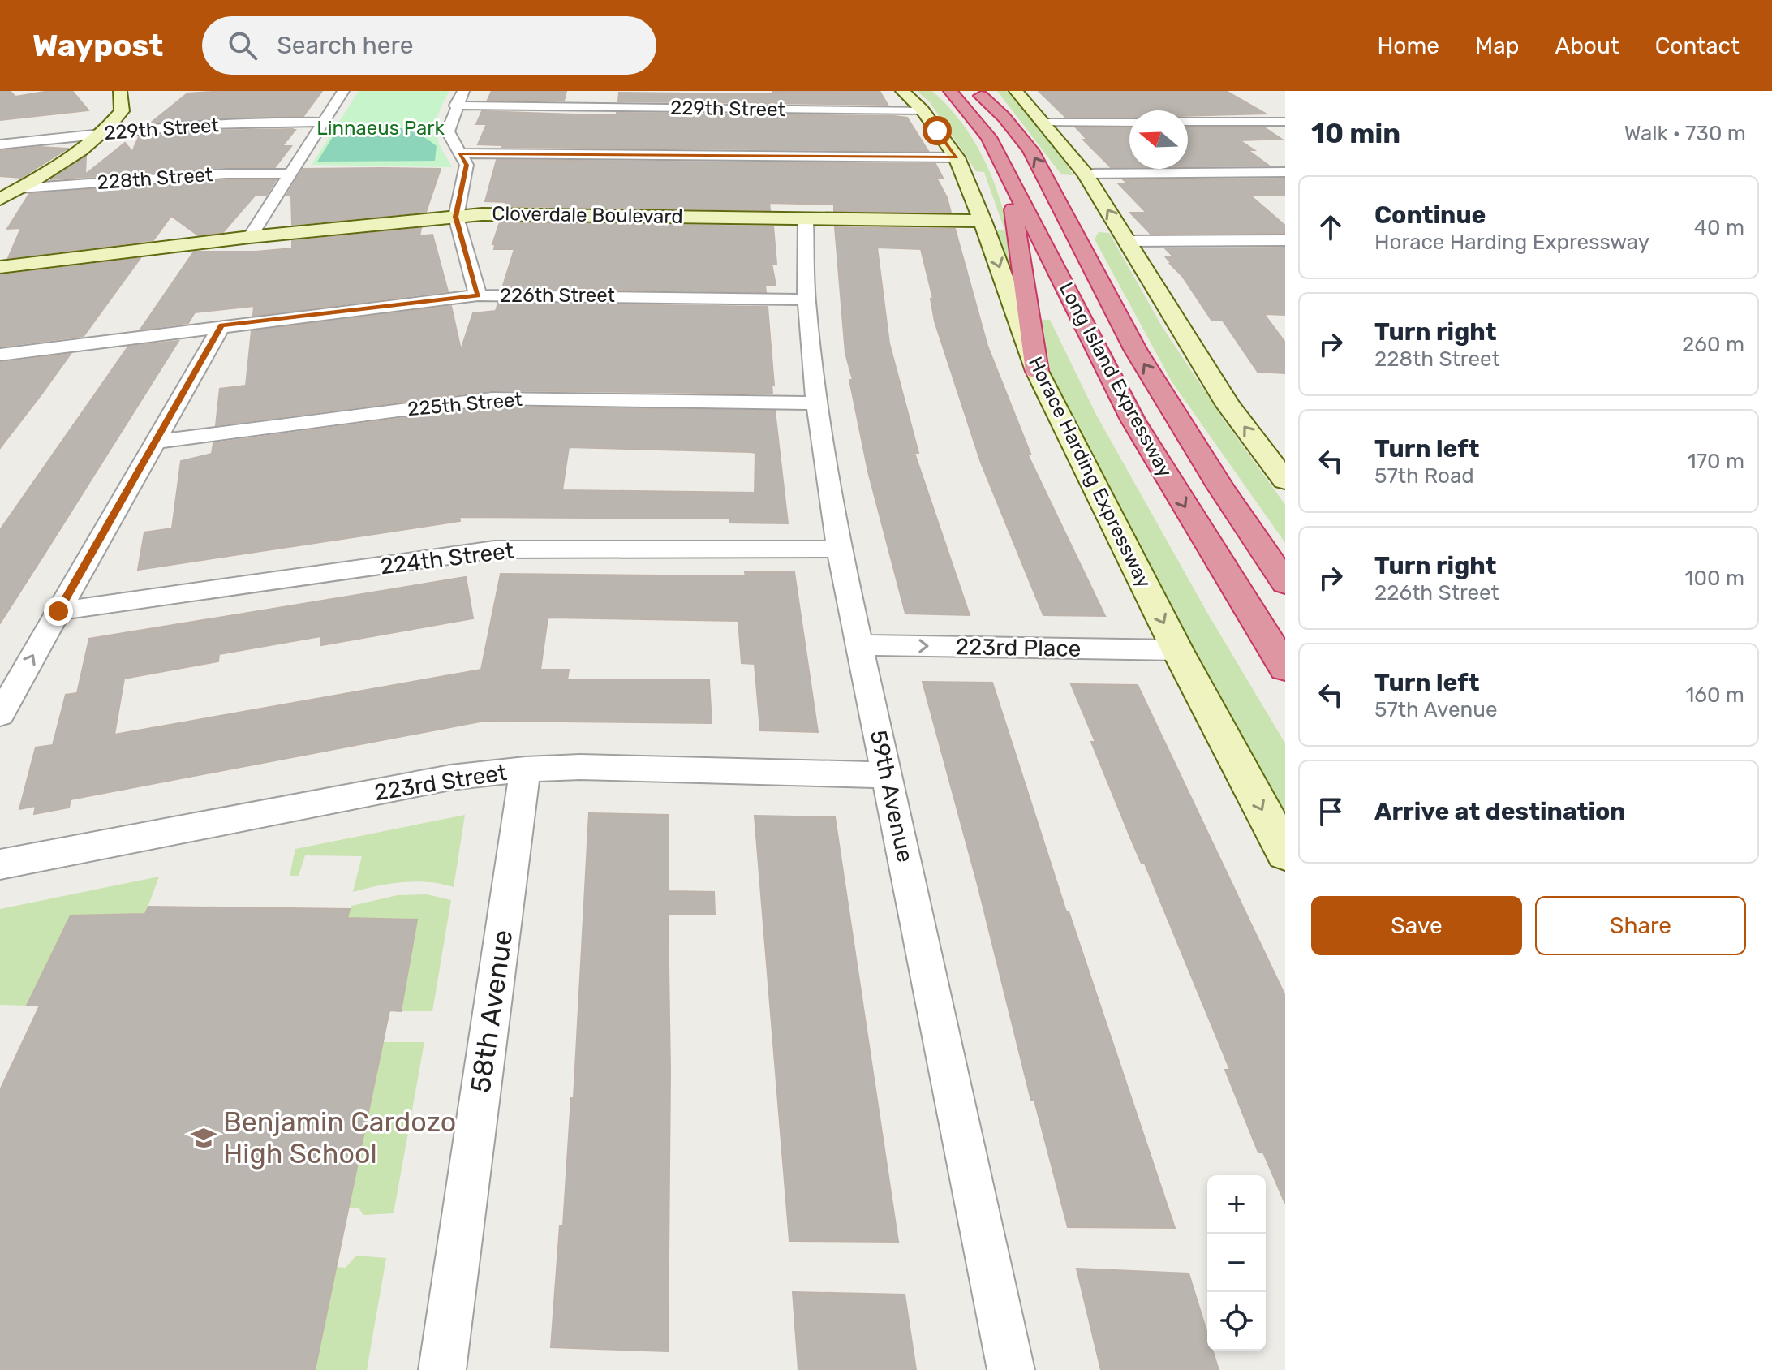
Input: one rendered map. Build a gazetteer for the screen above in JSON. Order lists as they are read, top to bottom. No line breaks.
{"streets":{"highway":["Long Island Expressway"],"main road":["Cloverdale Boulevard","Horace Harding Expressway"],"street":["229th Street","228th Street","226th Street","225th Street","224th Street","223rd Place","223rd Street","59th Avenue","58th Avenue"]},"crossings":[["229th Street","Horace Harding Expressway"],["Cloverdale Boulevard","Horace Harding Expressway"],["Cloverdale Boulevard","59th Avenue"],["226th Street","59th Avenue"],["225th Street","59th Avenue"],["Horace Harding Expressway","223rd Place"],["224th Street","59th Avenue"],["223rd Place","59th Avenue"],["223rd Street","59th Avenue"],["223rd Street","58th Avenue"]],"one_way":["223rd Place"],"parks":["Linnaeus Park"],"places":{"school or university":["Benjamin Cardozo High School"]},"north":"left","page":{"header":"Waypost","search":"Search here","nav":["Home","Map","About","Contact"],"heading":["10 min","Walk · 730 m"],"list":[["Continue","Horace Harding Expressway","40 m"],["Turn right","228th Street","260 m"],["Turn left","57th Road","170 m"],["Turn right","226th Street","100 m"],["Turn left","57th Avenue","160 m"],"Arrive at destination"],"buttons":["Save","Share"],"map_buttons":["+","−"]}}
